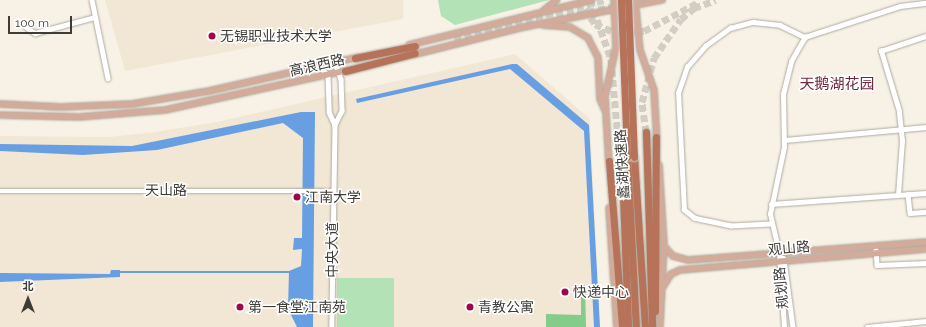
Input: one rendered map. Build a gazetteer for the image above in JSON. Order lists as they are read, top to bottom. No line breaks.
{"streets":{"highway":["蠡湖快速路"],"main road":["高浪西路","观山路"],"street":["天山路","中央大道","规划路"]},"crossings":[["高浪西路","蠡湖快速路"],["天山路","中央大道"],["观山路","规划路"]],"districts":["天鹅湖花园"],"places":["无锡职业技术大学","江南大学","快递中心","第一食堂江南苑","青教公寓"],"scale_bar":"100 m","north":"top"}
